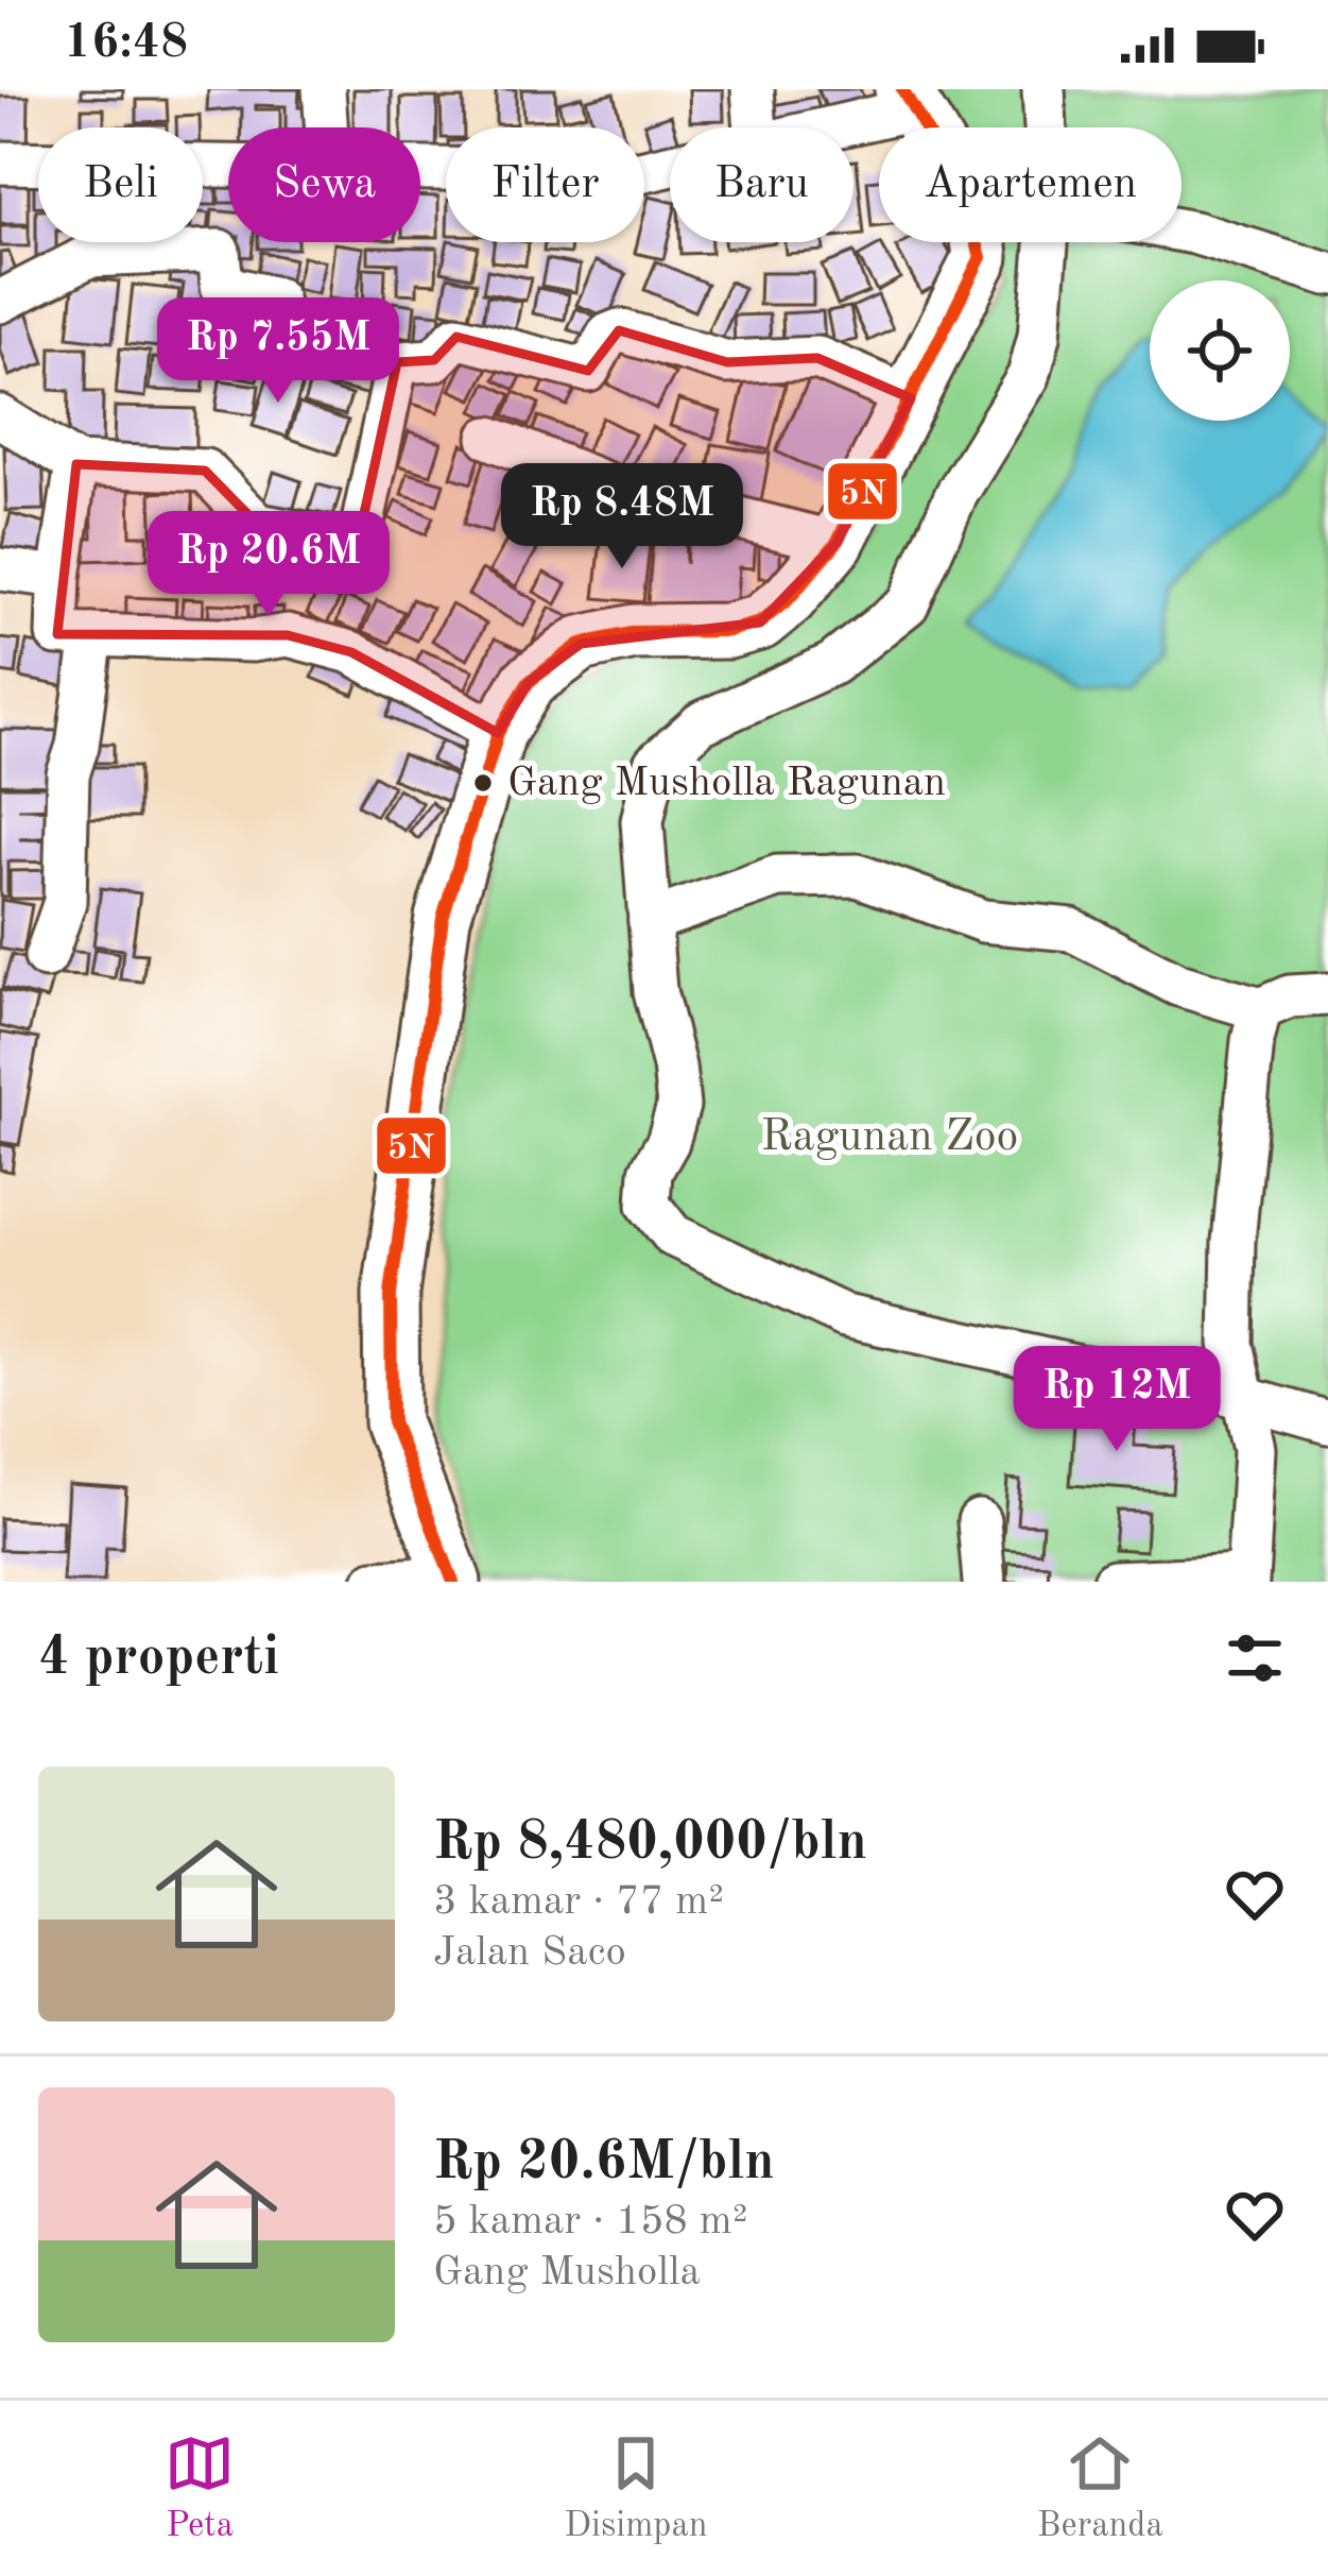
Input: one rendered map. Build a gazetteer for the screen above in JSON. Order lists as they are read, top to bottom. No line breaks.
{"parks":["Ragunan Zoo"],"places":["Gang Musholla Ragunan"],"lines":["transit line 5N"],"page":{"status":"16:48","chip":["Beli","Sewa","Filter","Baru","Apartemen"],"price":["Rp 7.55M","Rp 8.48M","Rp 20.6M","Rp 12M"],"heading":"4 properti","list":[{"name":"Rp 8,480,000/bln","note":"3 kamar · 77 m² · Jalan Saco"},{"name":"Rp 20.6M/bln","note":"5 kamar · 158 m² · Gang Musholla"}],"tabs":["Peta","Disimpan","Beranda"]}}
